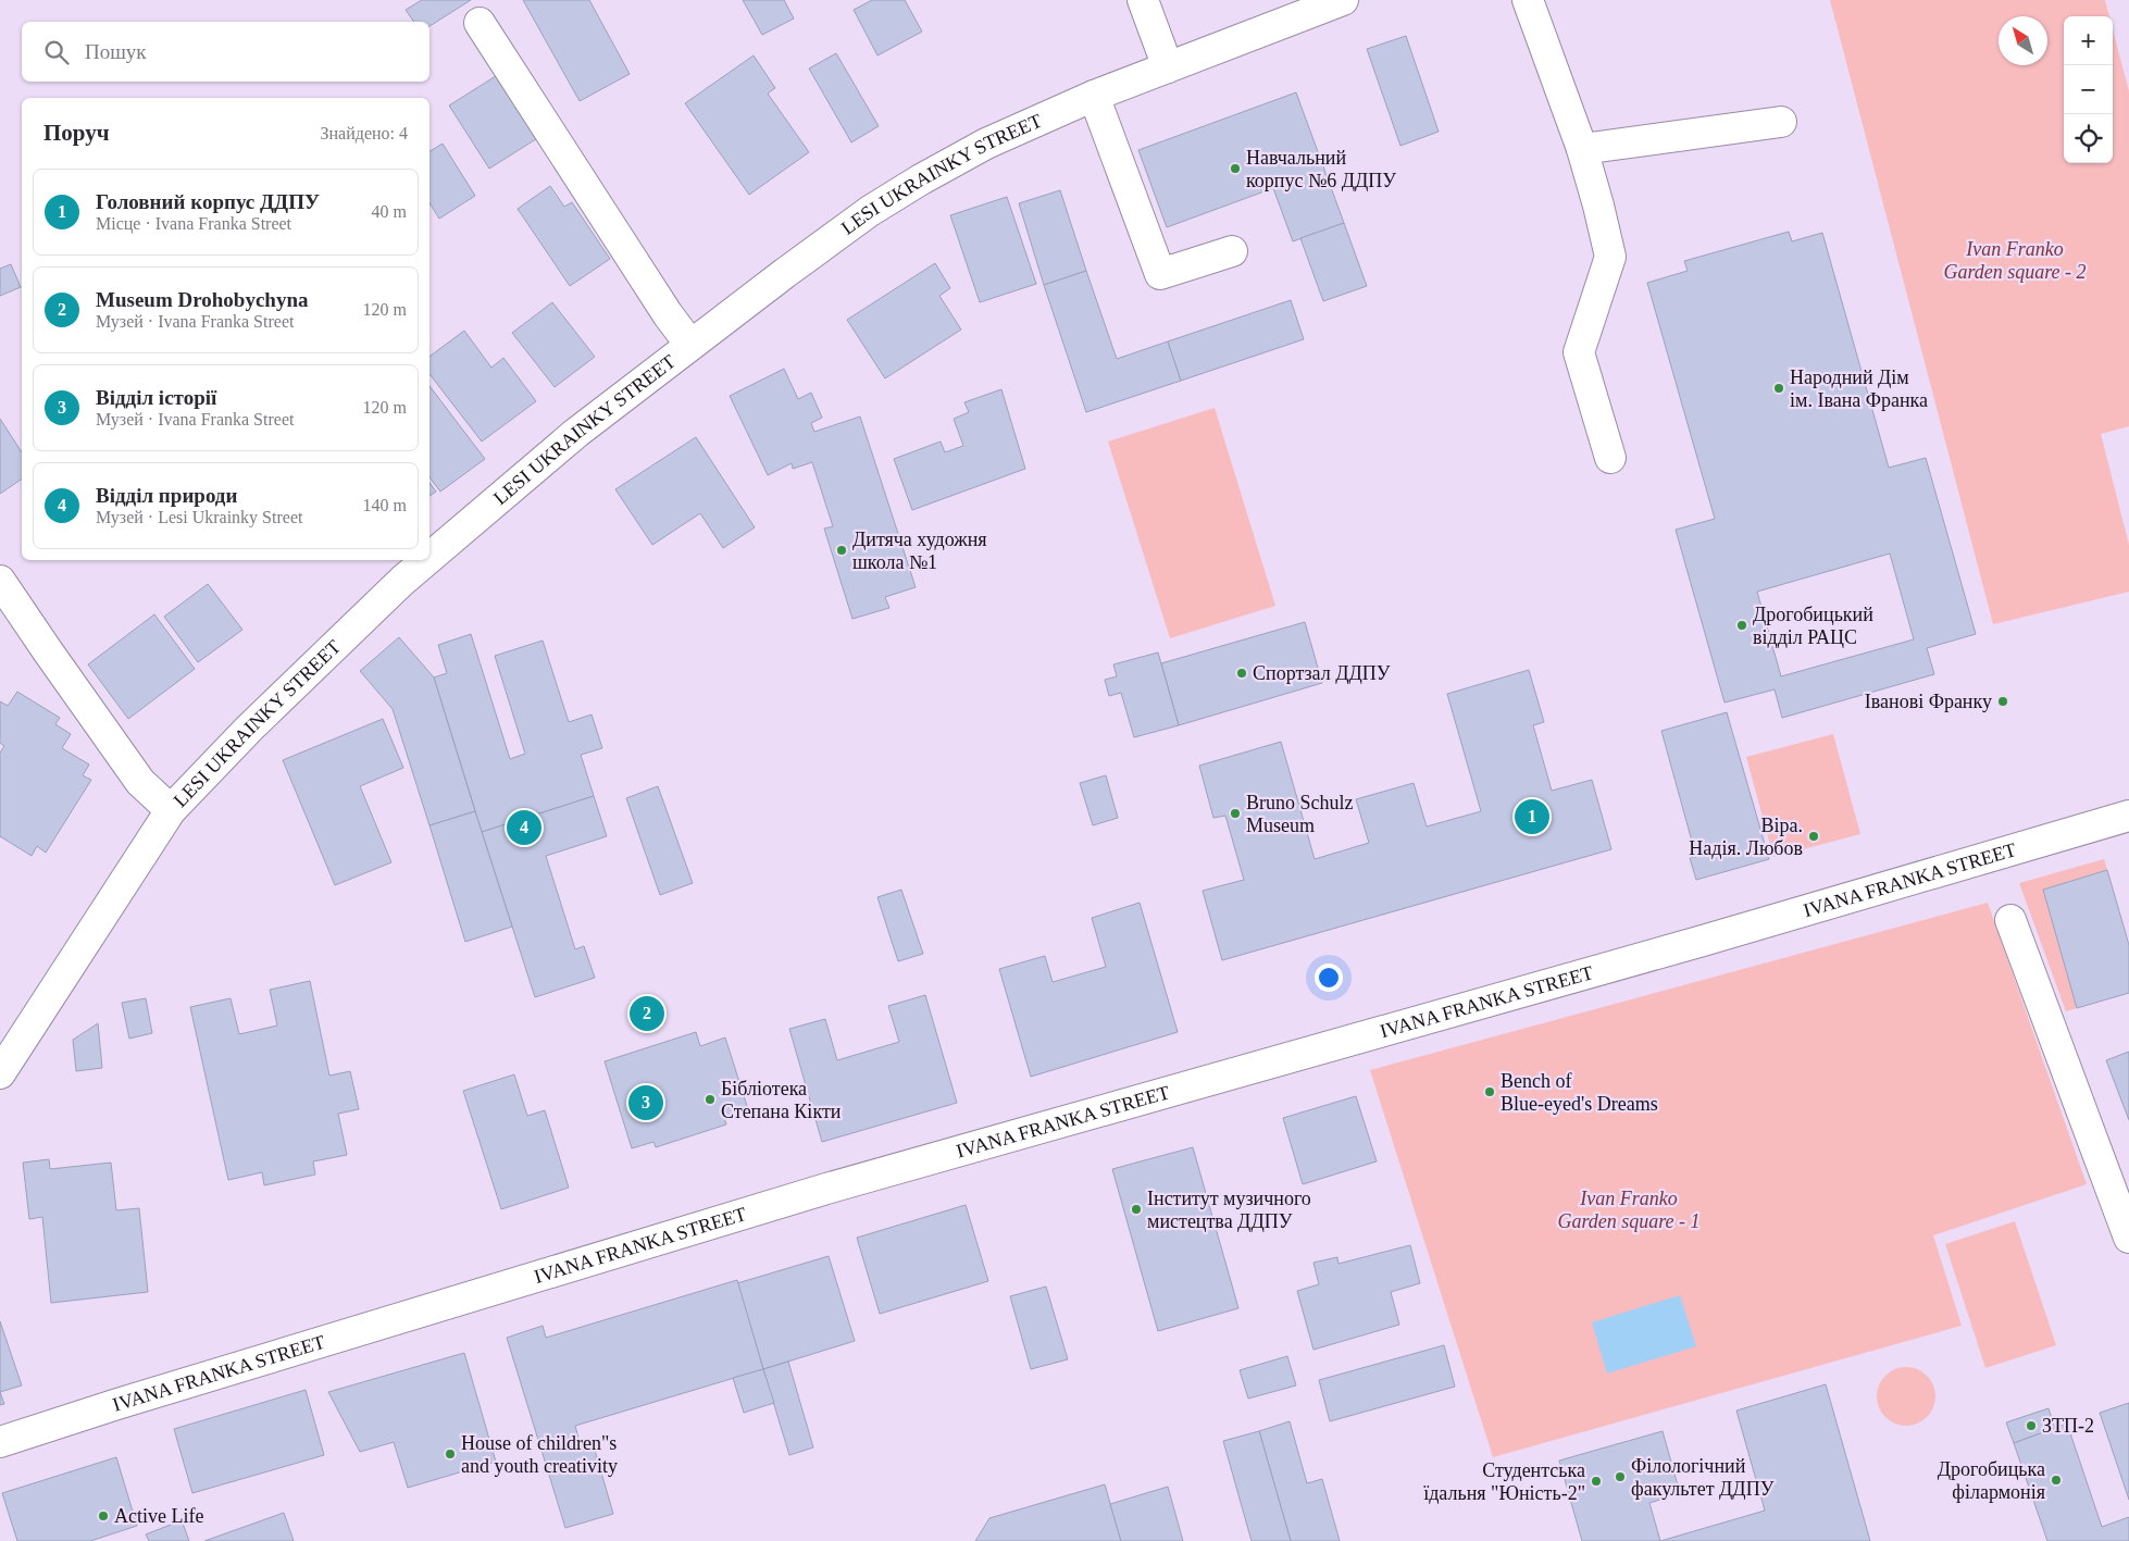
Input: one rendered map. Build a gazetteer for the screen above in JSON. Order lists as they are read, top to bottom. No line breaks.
{"streets":{"street":["LESI UKRAINKY STREET","IVANA FRANKA STREET"]},"parks":["Ivan Franko Garden square - 2","Ivan Franko Garden square - 1"],"places":["Навчальний корпус №6 ДДПУ","Народний Дім ім. Івана Франка","Дитяча художня школа №1","Дрогобицький відділ РАЦС","Спортзал ДДПУ","Іванові Франку","Bruno Schulz Museum","Віра. Надія. Любов","Bench of Blue-eyed's Dreams","Бібліотека Степана Кікти","Інститут музичного мистецтва ДДПУ","ЗТП-2","House of children\"s and youth creativity","Філологічний факультет ДДПУ","Дрогобицька філармонія","Студентська їдальня \"Юність-2\"","Active Life"],"north":"top left","page":{"map_buttons":["+","−"],"search":"Пошук","heading":["Поруч","Знайдено: 4"],"list":[{"mark":"1","name":"Головний корпус ДДПУ","note":"Місце · Ivana Franka Street","value":"40 m"},{"mark":"2","name":"Museum Drohobychyna","note":"Музей · Ivana Franka Street","value":"120 m"},{"mark":"3","name":"Відділ історії","note":"Музей · Ivana Franka Street","value":"120 m"},{"mark":"4","name":"Відділ природи","note":"Музей · Lesi Ukrainky Street","value":"140 m"}],"pins":["1","4","2","3"]}}
